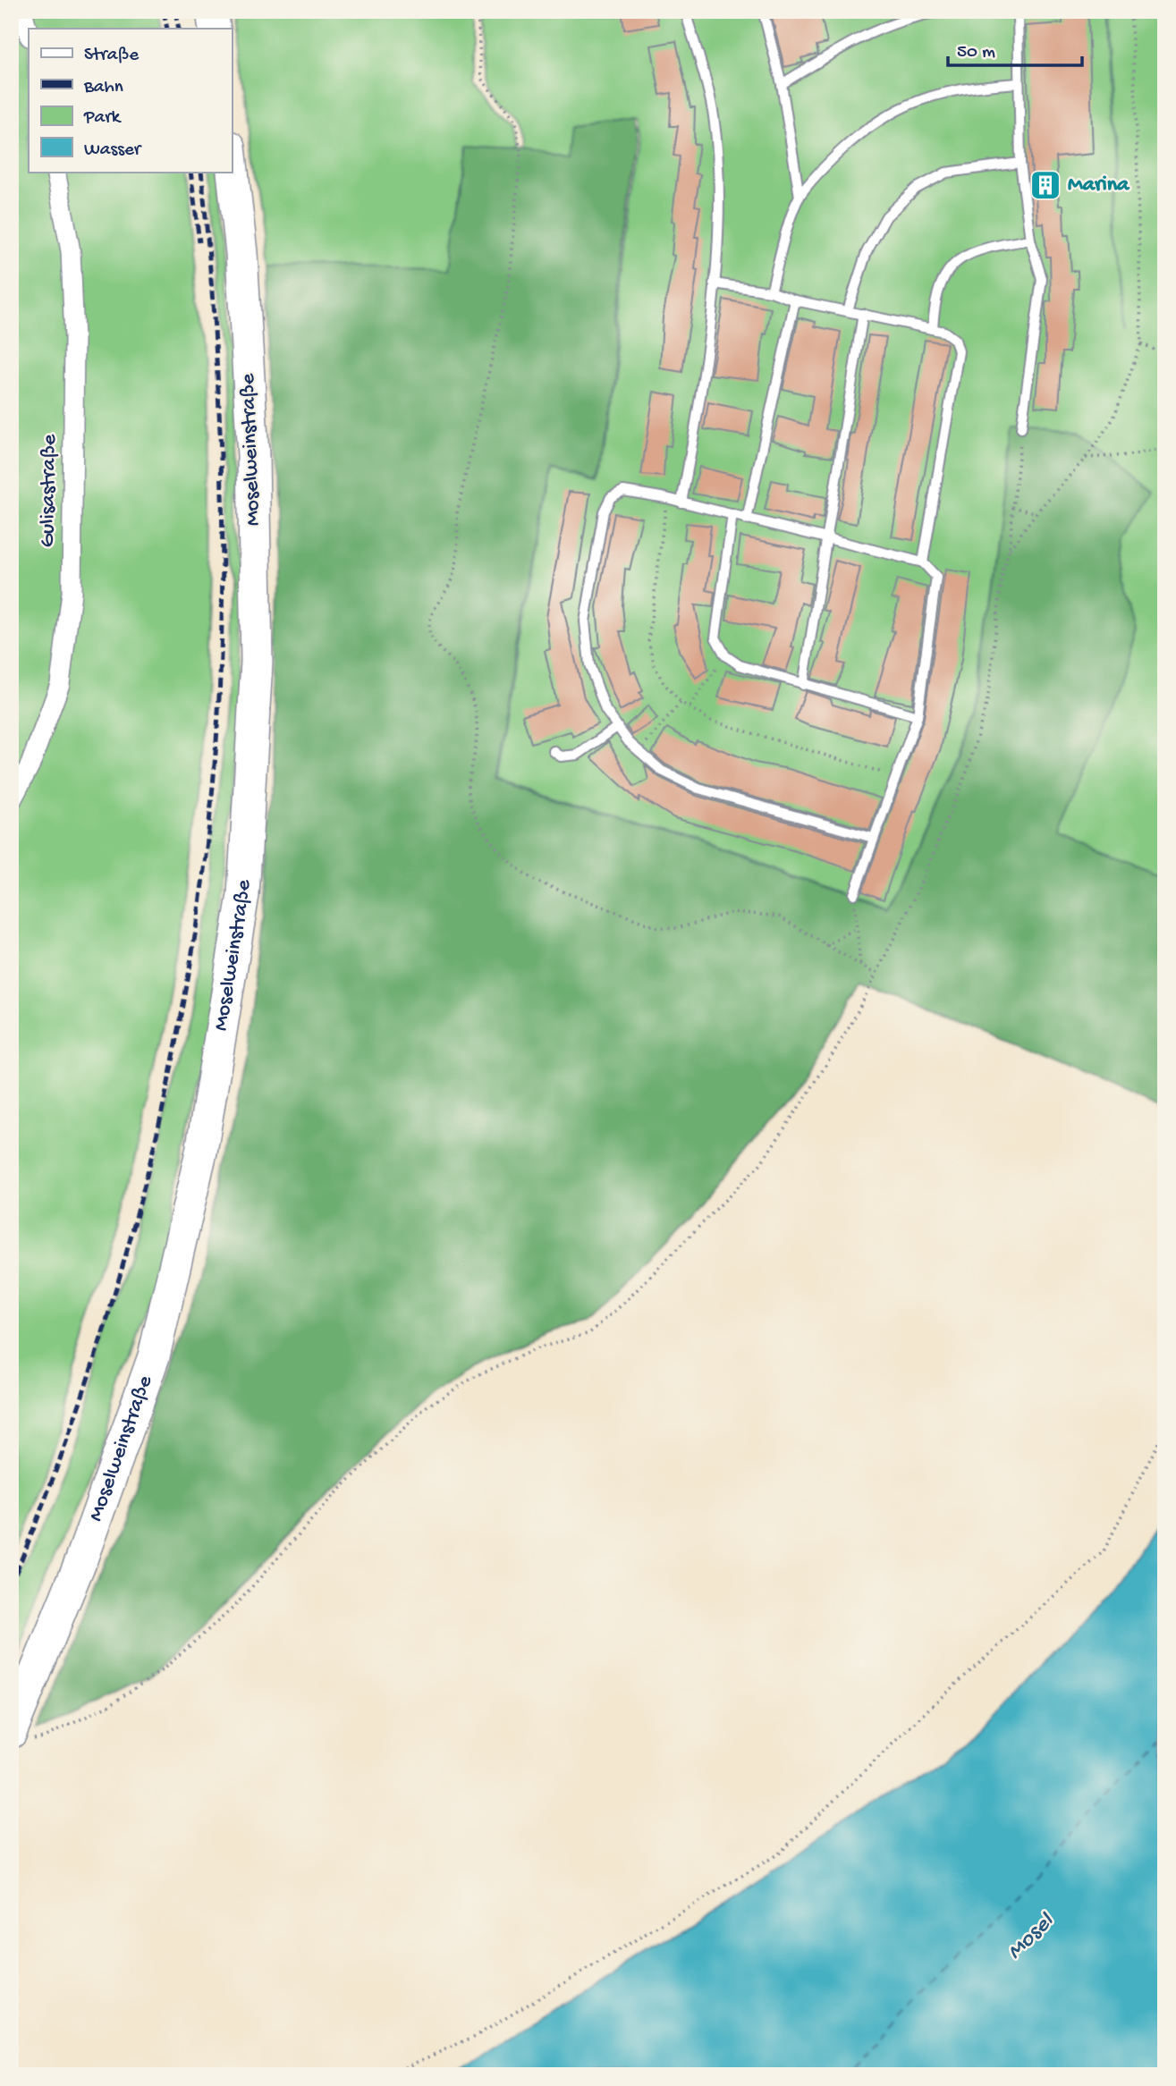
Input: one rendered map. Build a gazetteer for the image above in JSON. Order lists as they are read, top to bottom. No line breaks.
{"streets":{"main road":["Moselweinstraße"],"street":["Gulisastraße"]},"water":["Mosel"],"places":{"building":["Marina"]},"legend":["Straße","Bahn","Park","Wasser"],"scale_bar":"50 m"}
